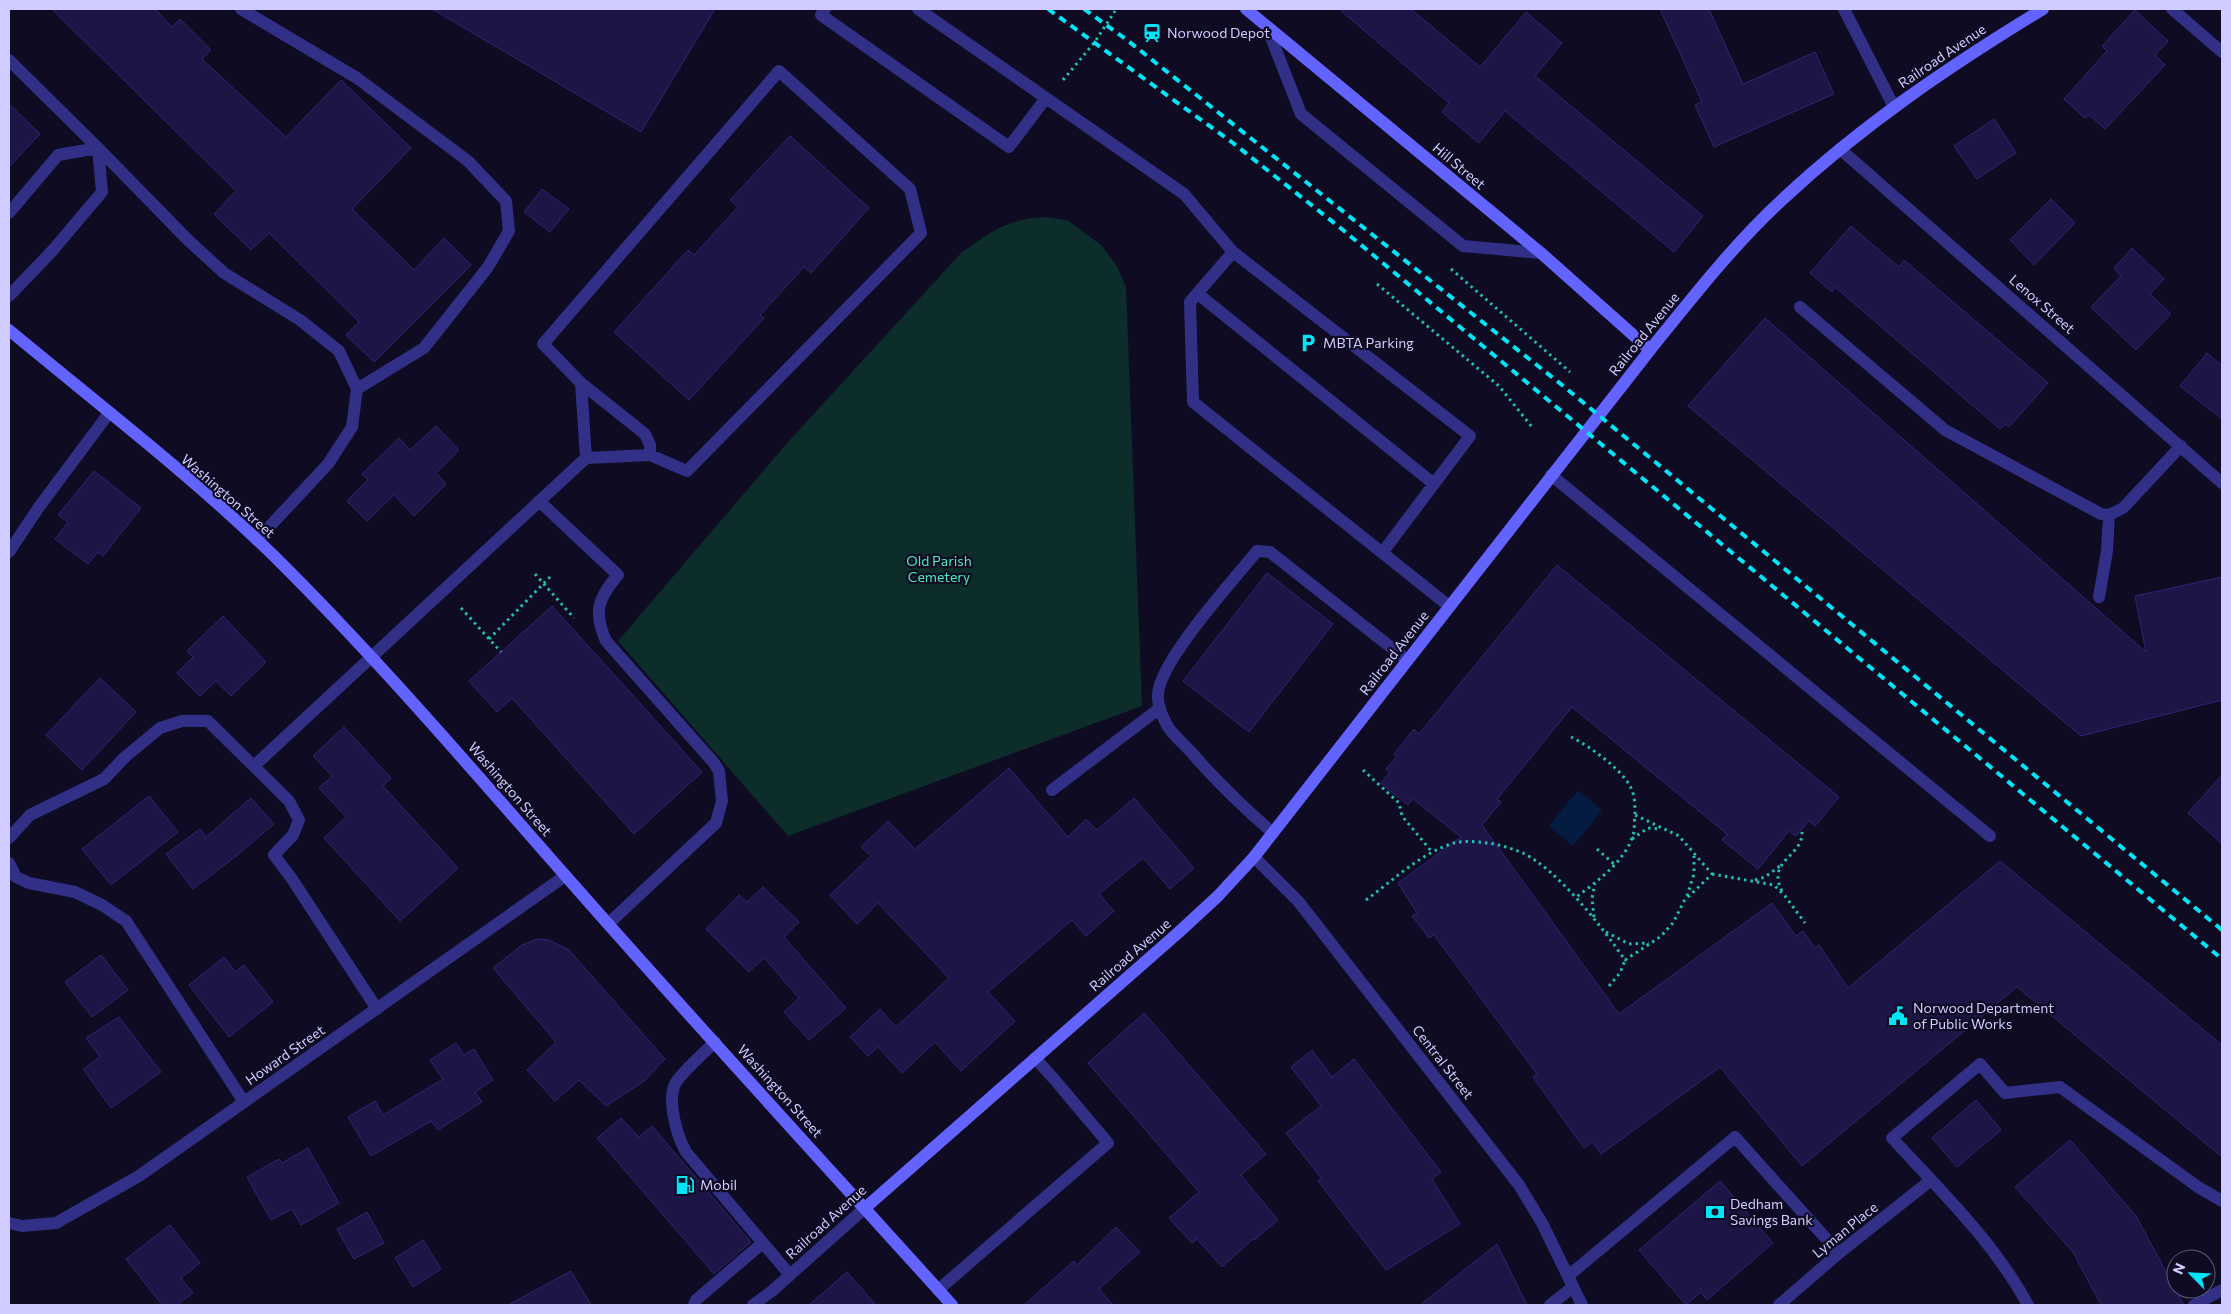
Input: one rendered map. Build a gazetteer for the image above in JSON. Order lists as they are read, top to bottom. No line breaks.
{"streets":{"street":["Railroad Avenue","Hill Street","Lenox Street","Washington Street","Howard Street","Central Street","Lyman Place"]},"crossings":[["Railroad Avenue","Hill Street"],["Railroad Avenue","Lenox Street"],["Railroad Avenue","Washington Street"],["Railroad Avenue","Central Street"],["Washington Street","Howard Street"]],"parks":["Old Parish Cemetery"],"places":{"station":["Norwood Depot"],"parking":["MBTA Parking"],"public building":["Norwood Department of Public Works"],"fuel station":["Mobil"],"bank":["Dedham Savings Bank"]},"north":"top left"}
